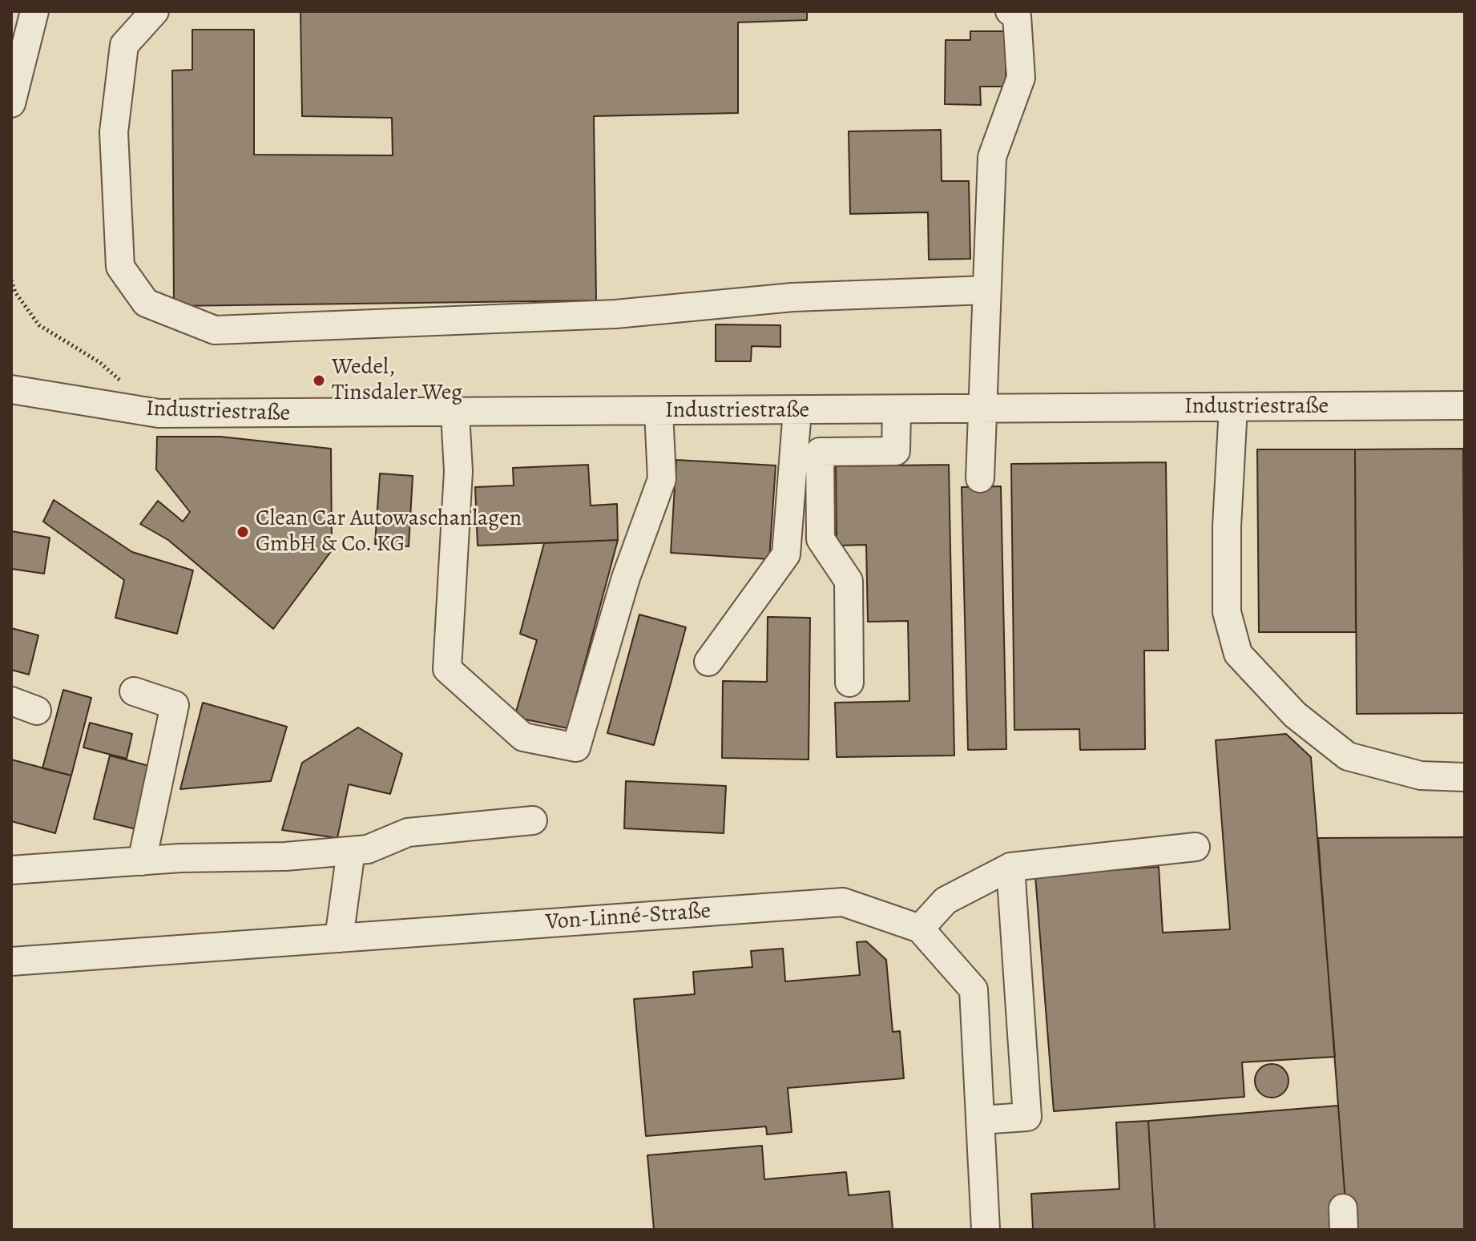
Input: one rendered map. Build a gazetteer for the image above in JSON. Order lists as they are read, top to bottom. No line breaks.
{"streets":{"street":["Industriestraße","Von-Linné-Straße"]},"places":["Wedel, Tinsdaler Weg","Clean Car Autowaschanlagen GmbH & Co. KG"]}
